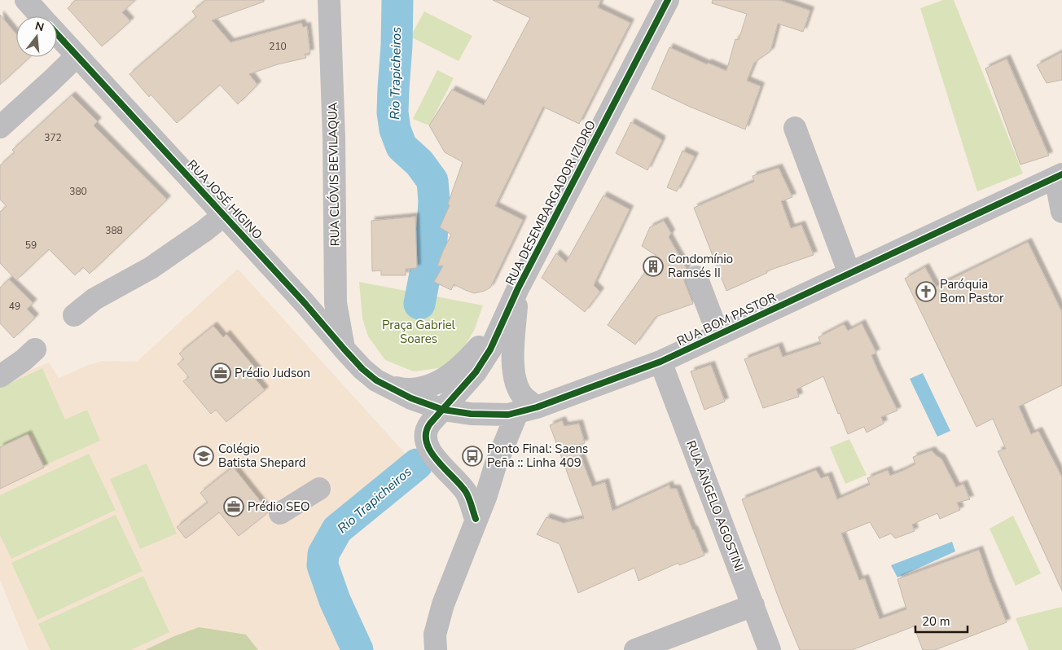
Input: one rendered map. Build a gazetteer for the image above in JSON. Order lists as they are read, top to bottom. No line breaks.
{"streets":{"street":["RUA CLÓVIS BEVILAQUA","RUA JOSÉ HIGINO","RUA DESEMBARGADOR IZIDRO","RUA BOM PASTOR","RUA ÂNGELO AGOSTINI"]},"crossings":[["RUA CLÓVIS BEVILAQUA","RUA JOSÉ HIGINO"],["RUA JOSÉ HIGINO","RUA DESEMBARGADOR IZIDRO"],["RUA JOSÉ HIGINO","RUA BOM PASTOR"],["RUA DESEMBARGADOR IZIDRO","RUA BOM PASTOR"],["RUA BOM PASTOR","RUA ÂNGELO AGOSTINI"]],"water":["Rio Trapicheiros"],"parks":["Praça Gabriel Soares"],"places":{"building":["Condomínio Ramsés II"],"church":["Paróquia Bom Pastor"],"office":["Prédio Judson","Prédio SEO"],"school or university":["Colégio Batista Shepard"],"bus stop":["Ponto Final: Saens Peña :: Linha 409"]},"house_numbers":["210","372","380","388","59","49"],"scale_bar":"20 m","north":"top"}
